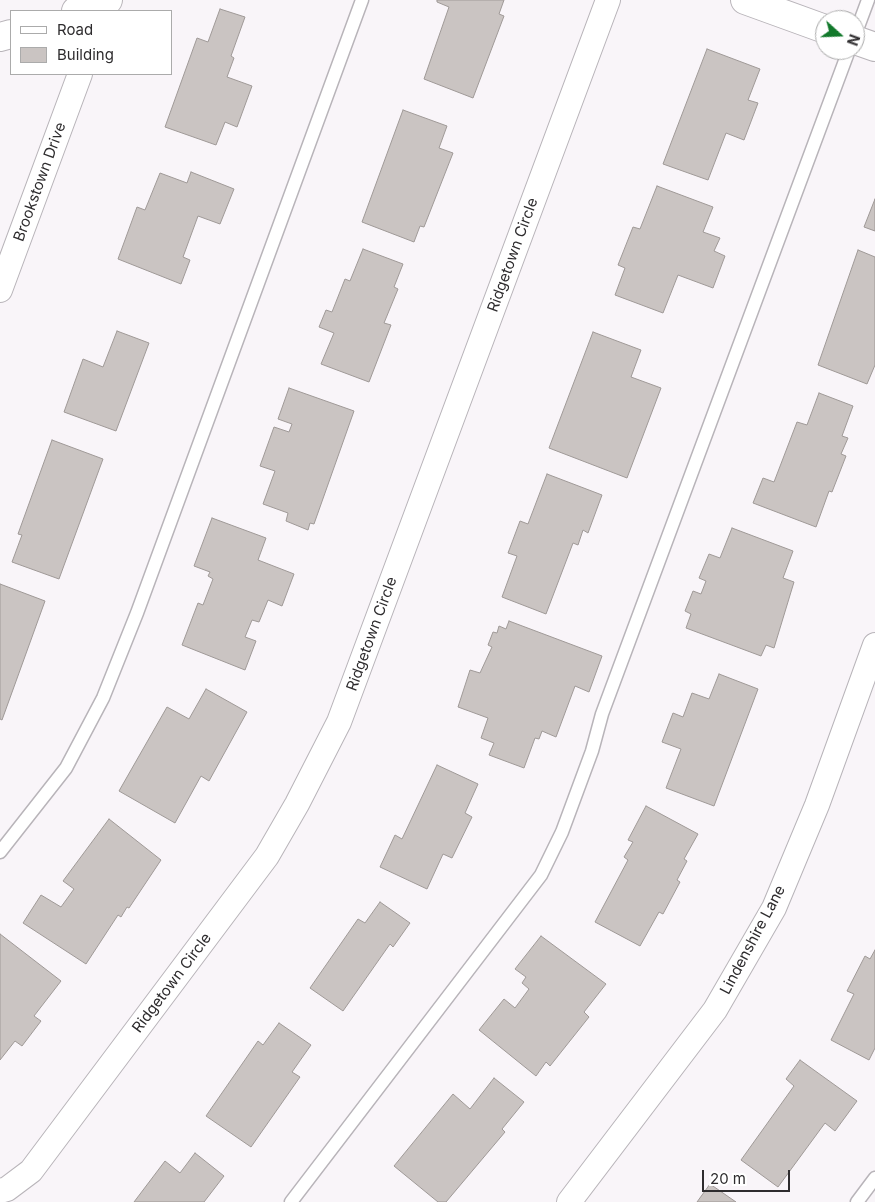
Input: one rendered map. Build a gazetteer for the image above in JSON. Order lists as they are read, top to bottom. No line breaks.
{"streets":{"street":["Brookstown Drive","Ridgetown Circle","Lindenshire Lane"]},"legend":["Road","Building"],"scale_bar":"20 m","north":"right"}
